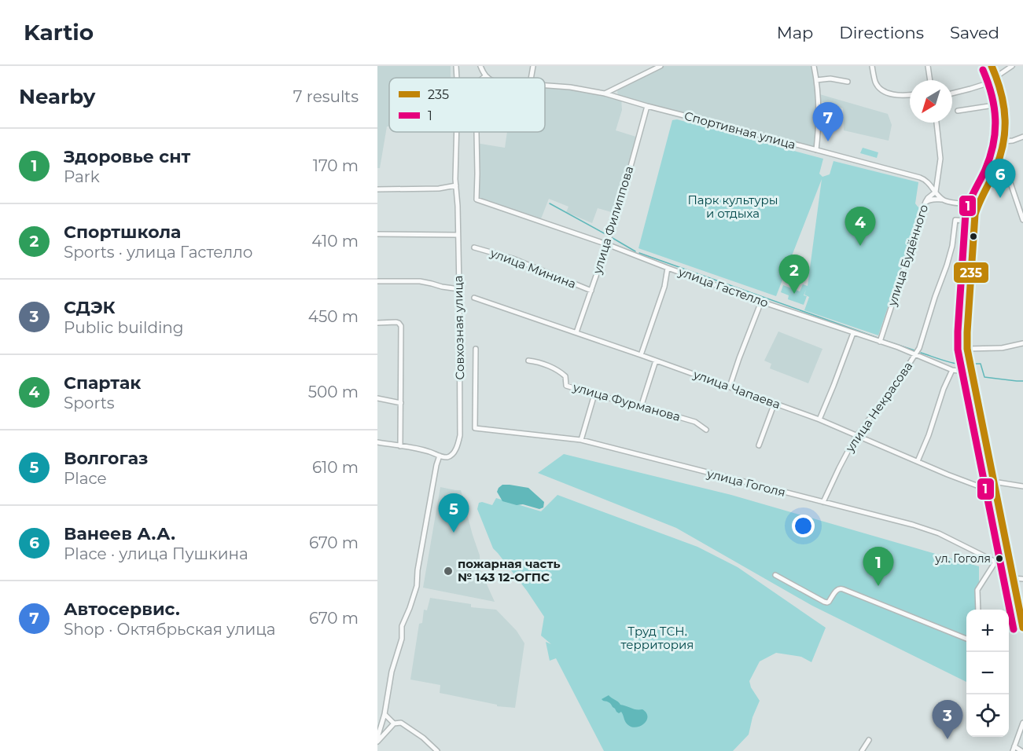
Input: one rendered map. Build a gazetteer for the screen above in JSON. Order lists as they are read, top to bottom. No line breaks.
{"streets":{"street":["Спортивная улица","улица Филиппова","улица Будённого","улица Минина","улица Гастелло","Совхозная улица","улица Чапаева","улица Фурманова","улица Некрасова","улица Гоголя"]},"crossings":[["Спортивная улица","улица Филиппова"],["Спортивная улица","улица Гастелло"],["улица Филиппова","улица Минина"],["улица Филиппова","улица Гастелло"],["улица Филиппова","улица Чапаева"],["улица Будённого","улица Гастелло"],["улица Гастелло","улица Некрасова"],["улица Чапаева","улица Некрасова"],["улица Некрасова","улица Гоголя"]],"parks":["Парк культуры и отдыха","Труд ТСН. территория"],"places":["ул. Гоголя","пожарная часть № 143 12-ОГПС"],"lines":["transit line 235","transit line 1"],"legend":["235","1"],"north":"bottom left","page":{"header":"Kartio","nav":["Map","Directions","Saved"],"heading":["Nearby","7 results"],"pins":["7","6","4","2","5","1","3"],"list":[{"mark":"1","name":"Здоровье снт","note":"Park","value":"170 m"},{"mark":"2","name":"Спортшкола","note":"Sports · улица Гастелло","value":"410 m"},{"mark":"3","name":"СДЭК","note":"Public building","value":"450 m"},{"mark":"4","name":"Спартак","note":"Sports","value":"500 m"},{"mark":"5","name":"Волгогаз","note":"Place","value":"610 m"},{"mark":"6","name":"Ванеев А.А.","note":"Place · улица Пушкина","value":"670 m"},{"mark":"7","name":"Автосервис.","note":"Shop · Октябрьская улица","value":"670 m"}],"map_buttons":["+","−"]}}
